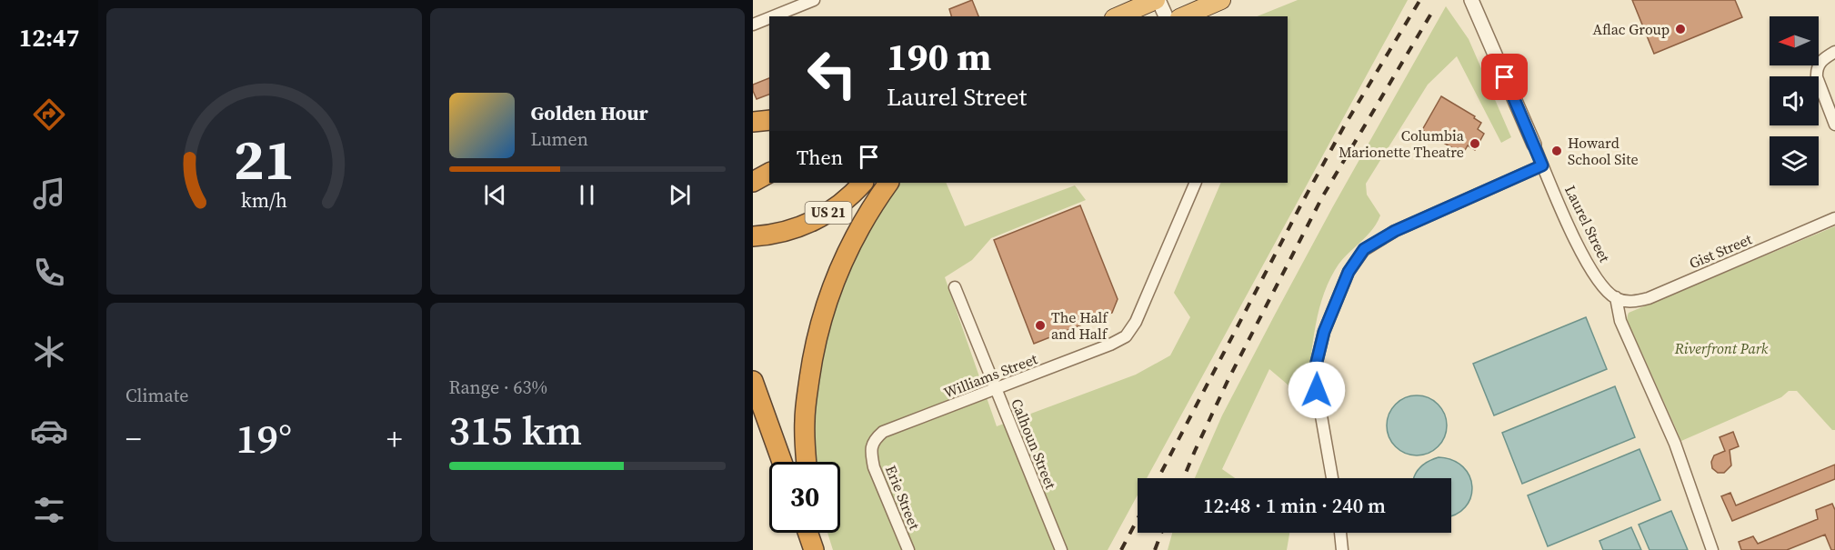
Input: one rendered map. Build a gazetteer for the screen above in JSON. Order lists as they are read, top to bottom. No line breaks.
{"streets":{"highway":["US 21"],"street":["Laurel Street","Gist Street","Williams Street","Calhoun Street","Erie Street"]},"crossings":[["Laurel Street","Gist Street"],["Williams Street","Calhoun Street"],["Williams Street","Erie Street"]],"parks":["Riverfront Park"],"places":["Aflac Group","Columbia Marionette Theatre","Howard School Site","The Half and Half"],"north":"left","page":{"tabs":"12:47","turn":["190 m","Laurel Street"],"song":["Golden Hour","Lumen"],"then":"Then","tile":["Climate",["Range · 63%","315 km"]],"heat":["−","19°","+"],"limit":"30","trip":"12:48 · 1 min · 240 m","gauge":["21","km/h"]}}
